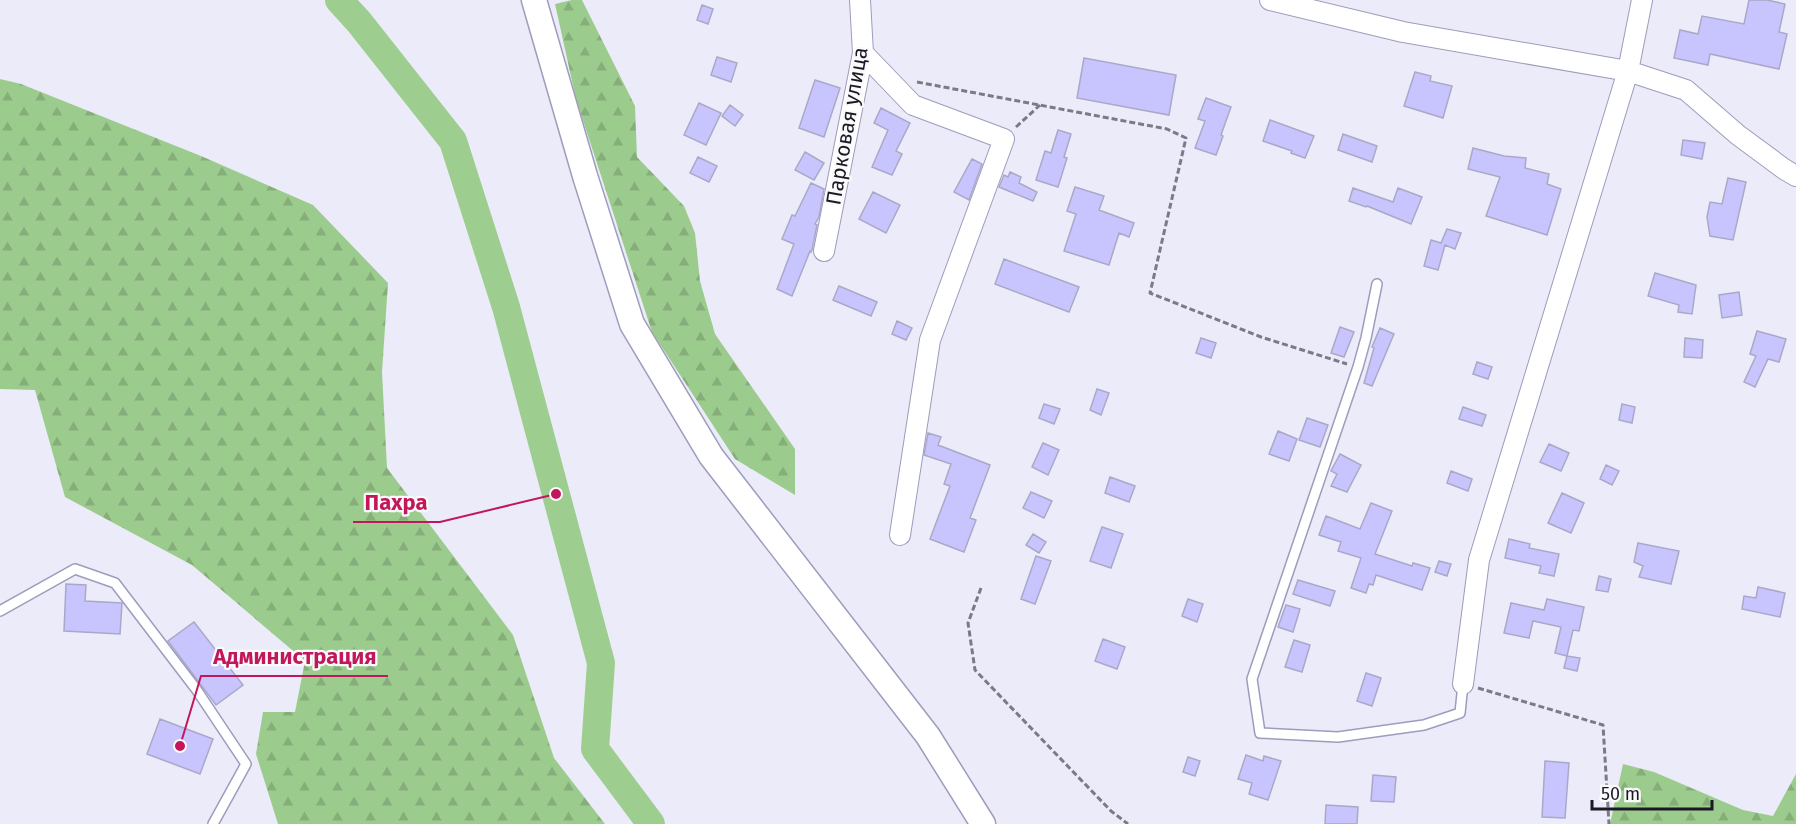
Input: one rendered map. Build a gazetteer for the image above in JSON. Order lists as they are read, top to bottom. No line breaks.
{"streets":{"street":["Парковая улица"]},"places":["Пахра","Администрация"],"scale_bar":"50 m"}
